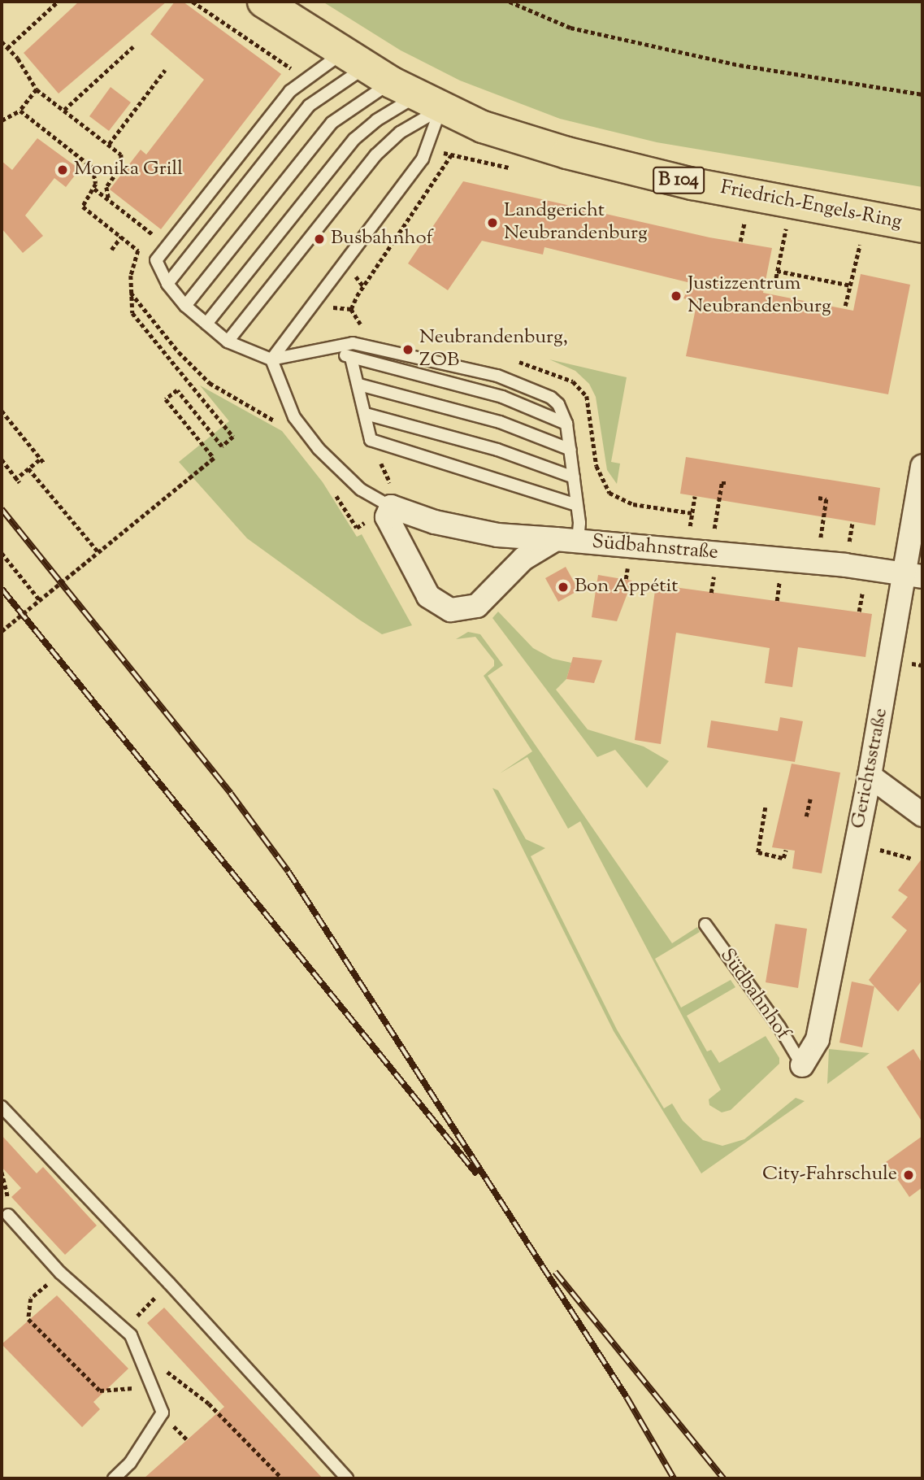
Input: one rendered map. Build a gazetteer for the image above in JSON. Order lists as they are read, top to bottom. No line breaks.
{"streets":{"main road":["B 104","Friedrich-Engels-Ring"],"street":["Südbahnstraße","Gerichtsstraße"],"lane":["Südbahnhof"]},"crossings":[["Südbahnstraße","Gerichtsstraße"],["Gerichtsstraße","Südbahnhof"]],"places":["Monika Grill","Landgericht Neubrandenburg","Busbahnhof","Justizzentrum Neubrandenburg","Neubrandenburg, ZOB","Bon Appétit","City-Fahrschule"]}
